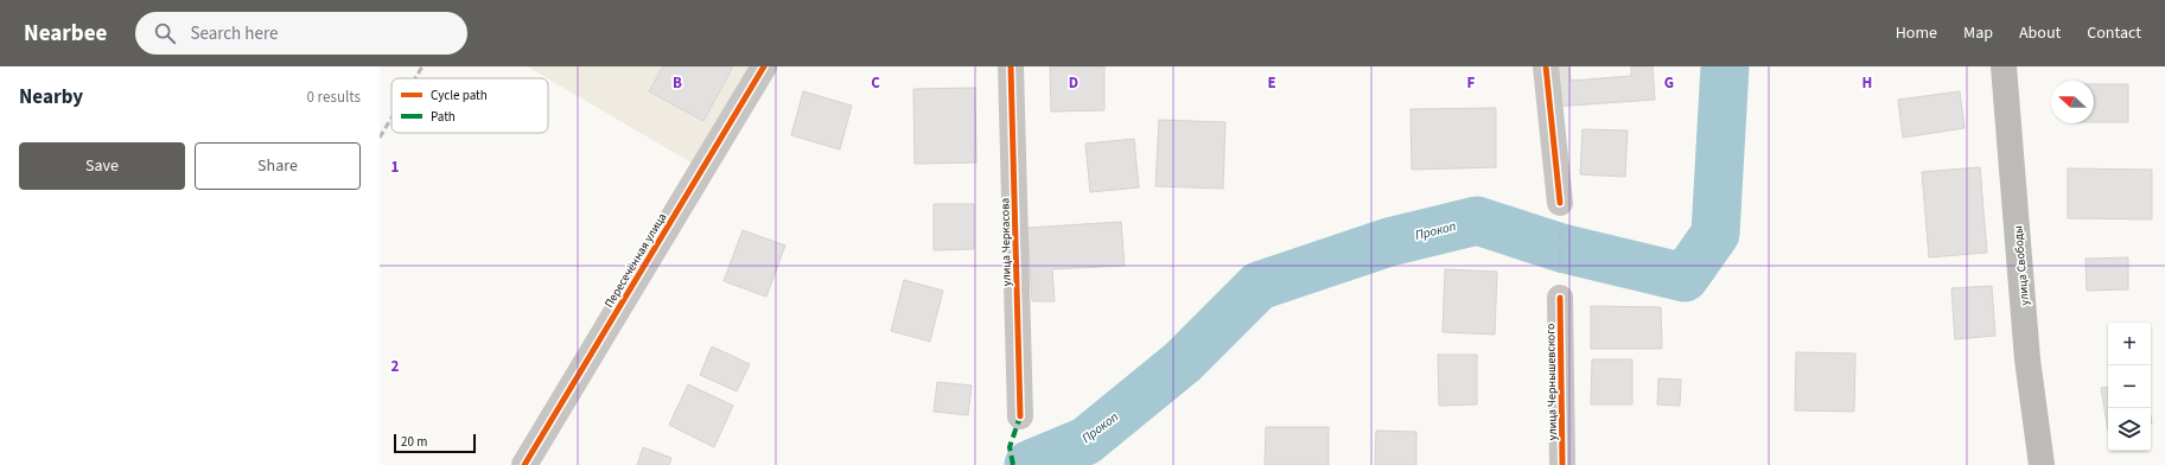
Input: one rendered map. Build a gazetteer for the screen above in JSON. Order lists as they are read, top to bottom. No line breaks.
{"streets":{"main road":["улица Свободы"],"street":["улица Черкасова","Пересечённая улица","улица Чернышевского"]},"water":["Прокоп"],"legend":["Cycle path","Path"],"scale_bar":"20 m","north":"left","page":{"header":"Nearbee","search":"Search here","nav":["Home","Map","About","Contact"],"heading":["Nearby","0 results"],"buttons":["Save","Share"],"map_buttons":["+","−"],"scale":"20 m"},"grid":{"columns":["B","C","D","E","F","G","H"],"rows":["1","2"]}}
